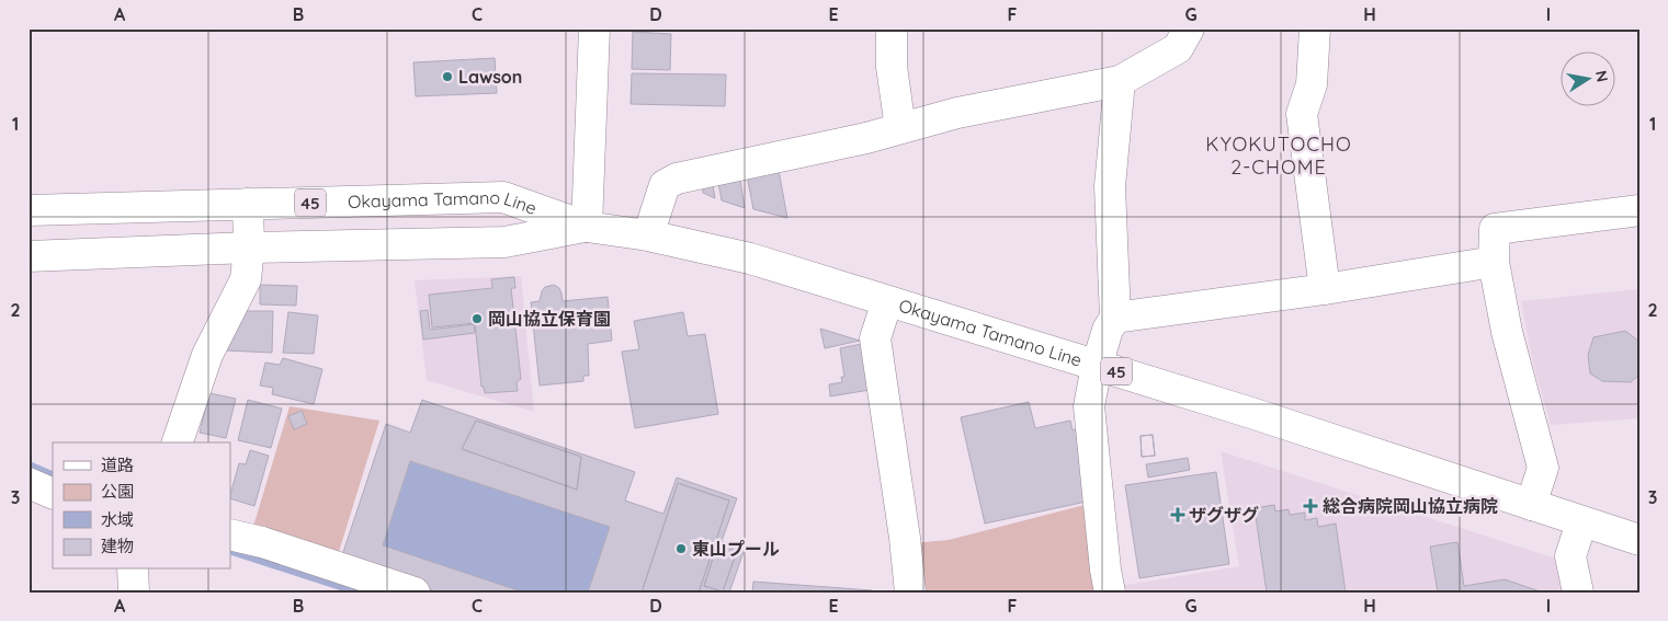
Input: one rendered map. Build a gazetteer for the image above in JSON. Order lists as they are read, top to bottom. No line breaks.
{"streets":{"street":["45","Okayama Tamano Line"]},"districts":["KYOKUTOCHO 2-CHOME"],"places":{"other":["Lawson","岡山協立保育園","東山プール"],"health":["総合病院岡山協立病院","ザグザグ"]},"legend":["道路","公園","水域","建物"],"north":"right","grid":{"columns":["A","B","C","D","E","F","G","H","I"],"rows":["1","2","3"]}}
